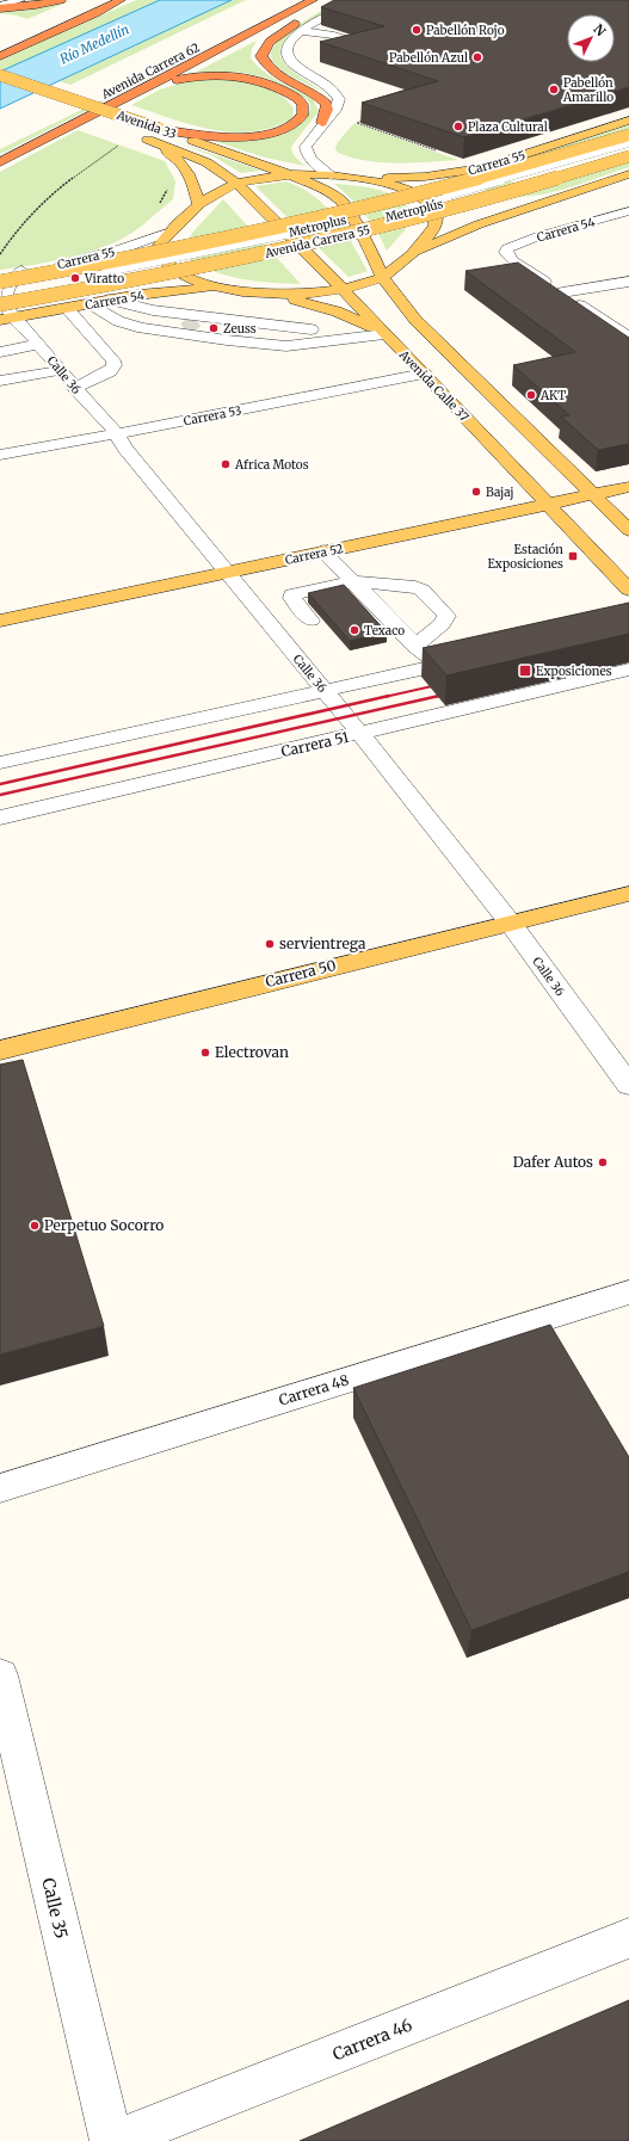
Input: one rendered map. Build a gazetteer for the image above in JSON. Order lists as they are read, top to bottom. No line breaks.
{"streets":{"highway":["Avenida Carrera 62"],"main road":["Avenida 33","Carrera 55","Carrera 54","Avenida Carrera 55","Avenida Calle 37","Carrera 52","Carrera 50"],"street":["Metroplús","Metroplus","Calle 36","Carrera 53","Carrera 51","Carrera 48","Calle 35","Carrera 46"]},"crossings":[["Avenida Carrera 62","Avenida 33"],["Avenida 33","Avenida Calle 37"],["Carrera 55","Calle 36"],["Carrera 54","Calle 36"],["Calle 36","Carrera 53"],["Calle 36","Carrera 52"],["Calle 36","Carrera 51"],["Calle 36","Carrera 50"],["Avenida Calle 37","Carrera 53"],["Avenida Calle 37","Carrera 52"]],"water":["Río Medellín"],"places":{"other":["Pabellón Rojo","Pabellón Azul","Pabellón Amarillo","Plaza Cultural","Viratto","Zeuss","AKT","Africa Motos","Bajaj","Texaco","servientrega","Electrovan","Dafer Autos","Perpetuo Socorro"],"transit":["Estación Exposiciones","Exposiciones"]},"north":"top right"}
